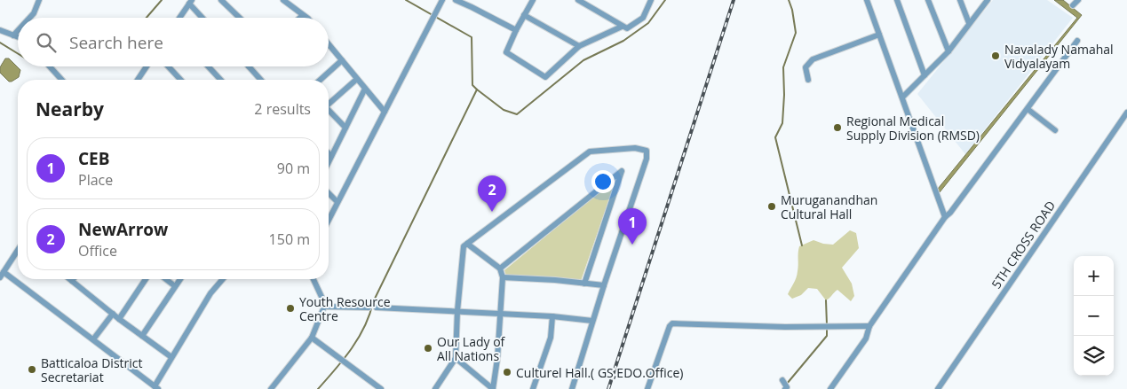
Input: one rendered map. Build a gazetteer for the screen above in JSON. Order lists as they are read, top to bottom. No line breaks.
{"streets":{"street":["5TH CROSS ROAD"]},"places":["Navalady Namahal Vidyalayam","Regional Medical Supply Division (RMSD)","Muruganandhan Cultural Hall","Youth Resource Centre","Our Lady of All Nations","Batticaloa District Secretariat","Culturel Hall.( GS,EDO.Office)"],"page":{"search":"Search here","heading":["Nearby","2 results"],"list":[{"mark":"1","name":"CEB","note":"Place","value":"90 m"},{"mark":"2","name":"NewArrow","note":"Office","value":"150 m"}],"pins":["2","1"],"map_buttons":["+","−"]}}
